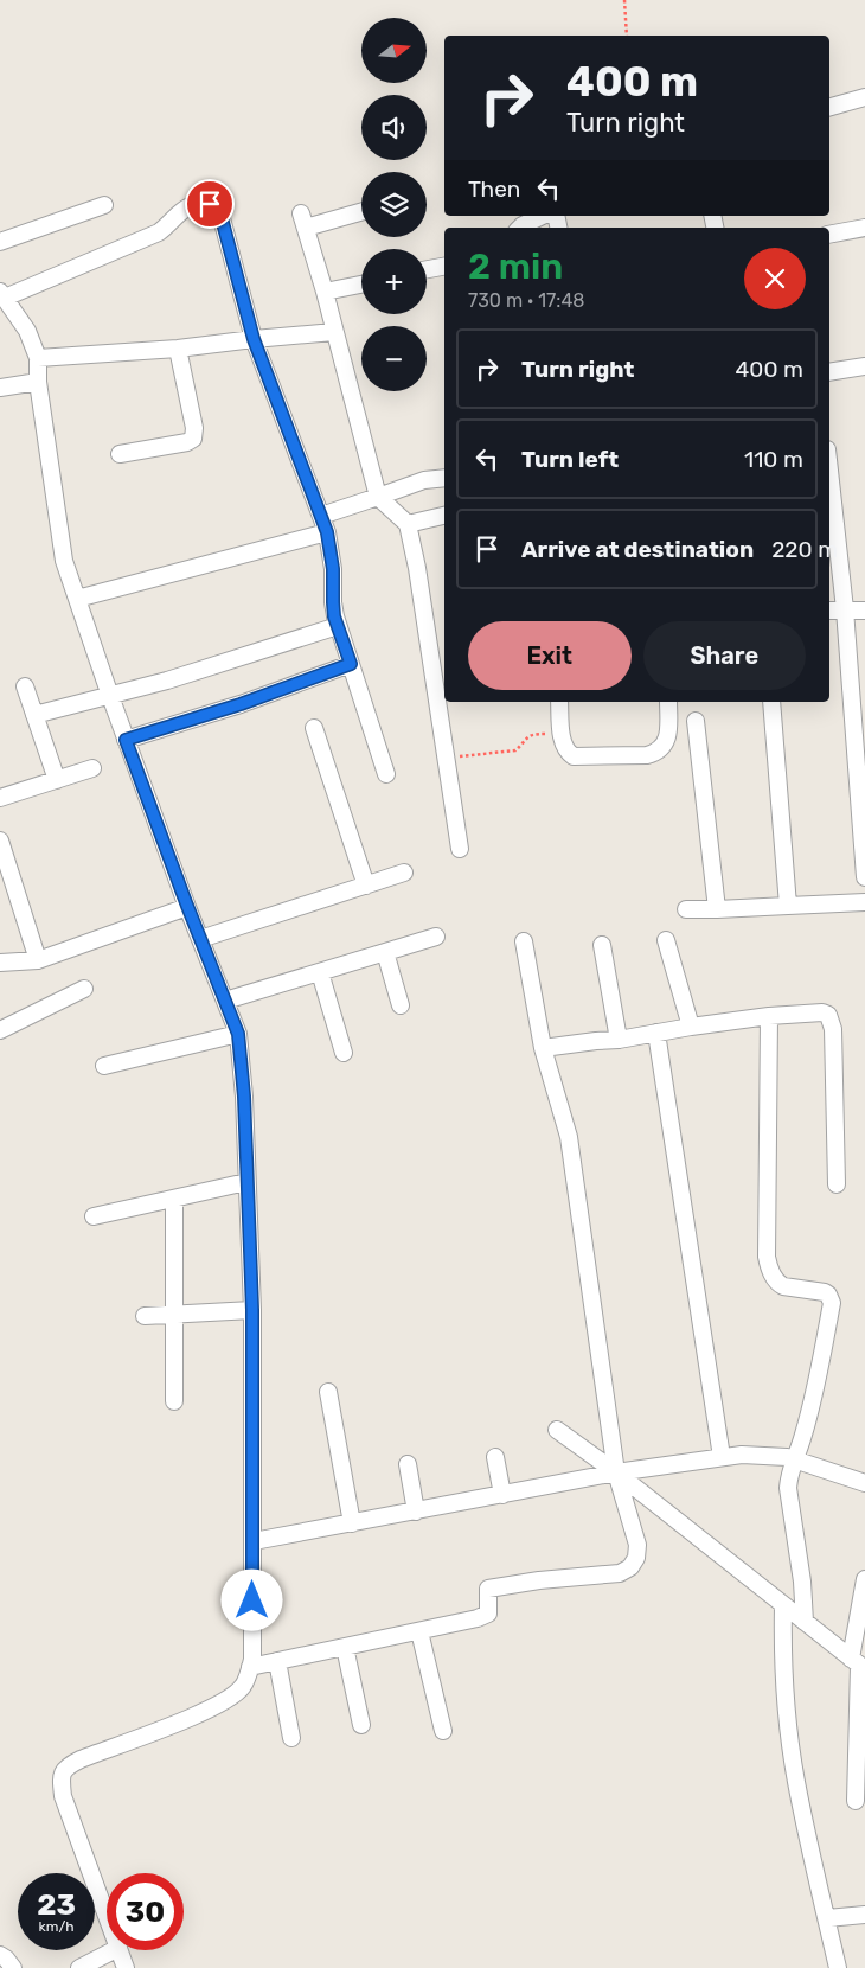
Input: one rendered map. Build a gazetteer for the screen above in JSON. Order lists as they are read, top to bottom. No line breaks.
{"north":"right","page":{"map_buttons":["+","−"],"turn":["400 m","Turn right"],"then":"Then","heading":["2 min","730 m · 17:48"],"list":[{"name":"Turn right","value":"400 m"},{"name":"Turn left","value":"110 m"},{"name":"Arrive at destination","value":"220 m"}],"buttons":["Exit","Share"],"speed":"23 km/h","limit":"30"}}
